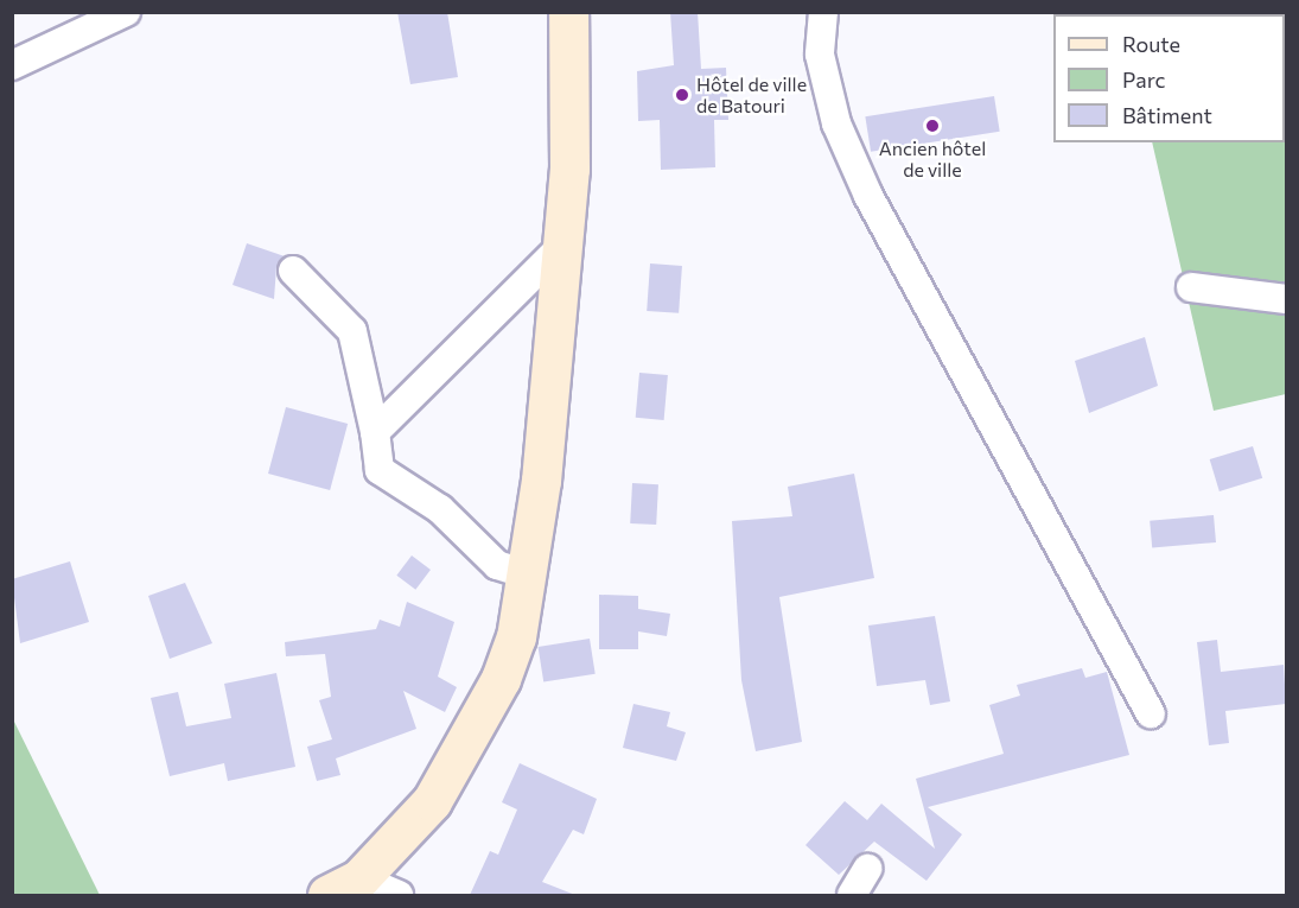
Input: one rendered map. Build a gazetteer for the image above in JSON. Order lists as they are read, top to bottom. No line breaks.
{"places":["Hôtel de ville de Batouri","Ancien hôtel de ville"],"legend":["Route","Parc","Bâtiment"]}
